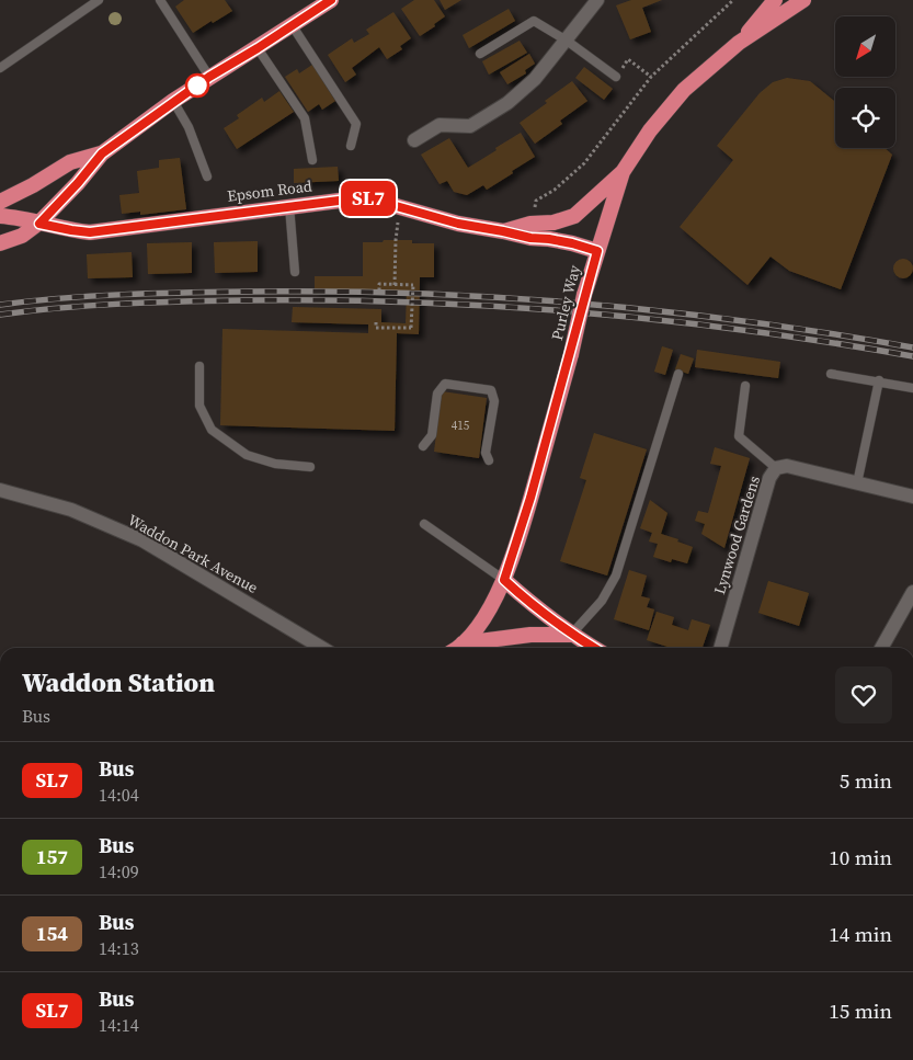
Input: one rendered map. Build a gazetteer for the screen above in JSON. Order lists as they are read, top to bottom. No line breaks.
{"streets":{"highway":["Epsom Road","Purley Way"],"street":["Lynwood Gardens","Waddon Park Avenue"]},"crossings":[["Epsom Road","Purley Way"]],"lines":["bus line SL7"],"house_numbers":["415"],"north":"bottom left","page":{"on_map":"SL7","heading":["Waddon Station","Bus"],"list":[{"mark":"SL7","name":"Bus","note":"14:04","value":"5 min"},{"mark":"157","name":"Bus","note":"14:09","value":"10 min"},{"mark":"154","name":"Bus","note":"14:13","value":"14 min"},{"mark":"SL7","name":"Bus","note":"14:14","value":"15 min"}]}}
